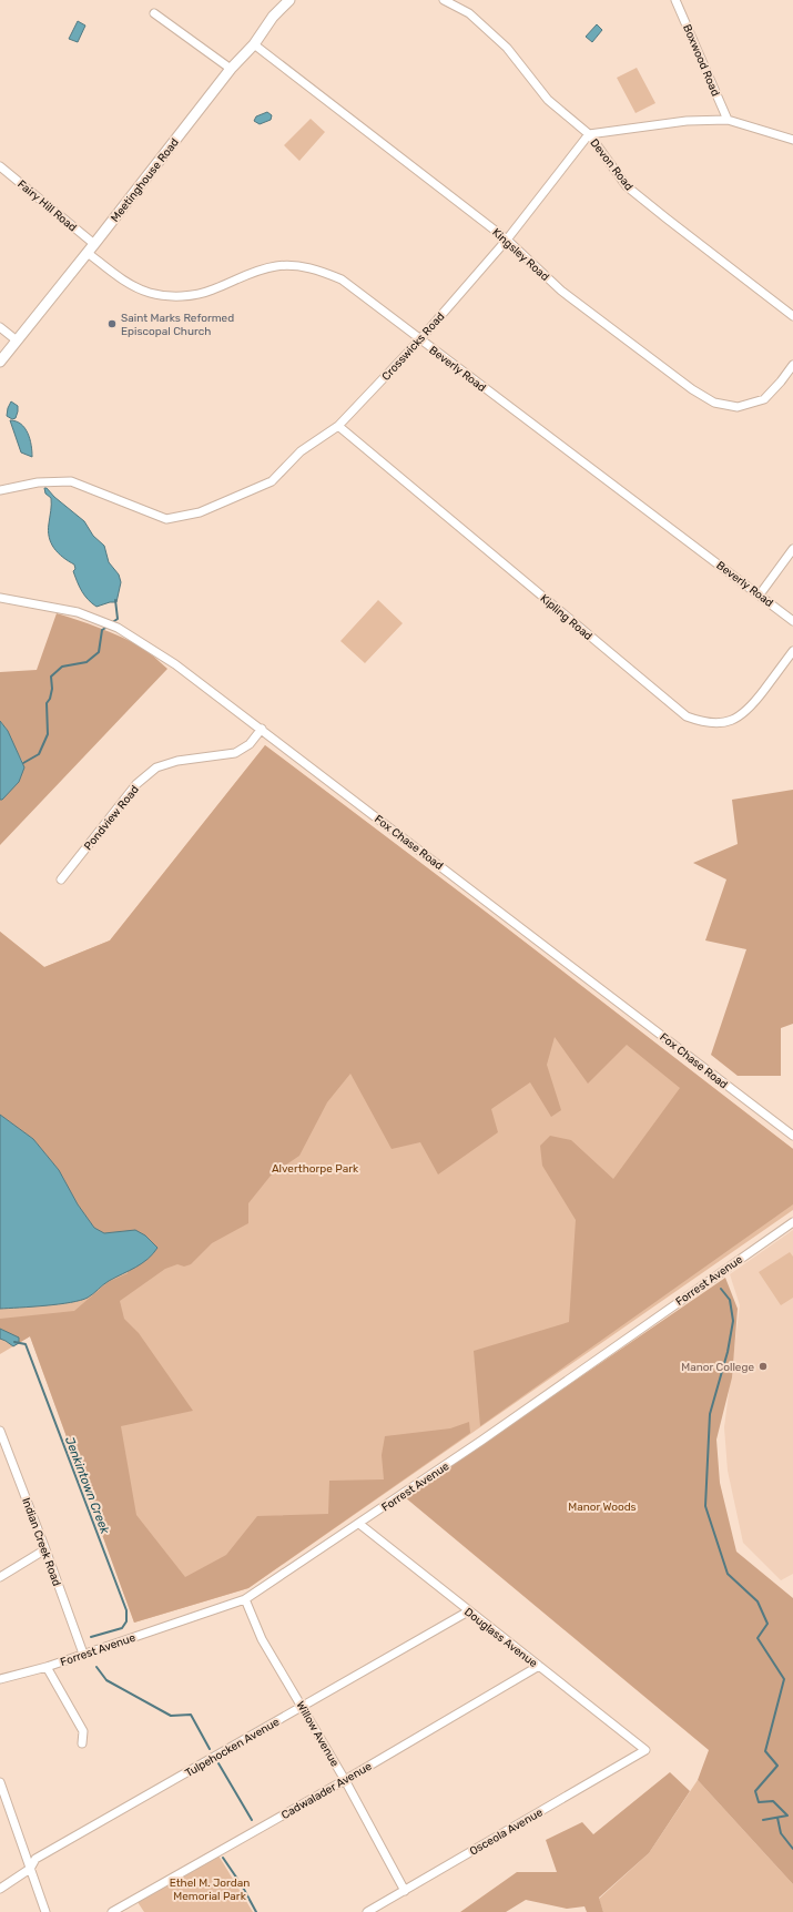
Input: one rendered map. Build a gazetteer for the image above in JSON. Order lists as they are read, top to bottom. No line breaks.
{"streets":{"street":["Boxwood Road","Devon Road","Meetinghouse Road","Fairy Hill Road","Kingsley Road","Crosswicks Road","Beverly Road","Kipling Road","Pondview Road","Fox Chase Road","Forrest Avenue","Indian Creek Road","Douglass Avenue","Willow Avenue","Tulpehocken Avenue","Cadwalader Avenue","Osceola Avenue"]},"crossings":[["Devon Road","Crosswicks Road"],["Meetinghouse Road","Fairy Hill Road"],["Meetinghouse Road","Kingsley Road"],["Meetinghouse Road","Beverly Road"],["Kingsley Road","Crosswicks Road"],["Crosswicks Road","Beverly Road"],["Crosswicks Road","Kipling Road"],["Pondview Road","Fox Chase Road"],["Forrest Avenue","Indian Creek Road"],["Forrest Avenue","Douglass Avenue"],["Forrest Avenue","Willow Avenue"],["Douglass Avenue","Tulpehocken Avenue"],["Douglass Avenue","Cadwalader Avenue"],["Douglass Avenue","Osceola Avenue"],["Willow Avenue","Tulpehocken Avenue"],["Willow Avenue","Cadwalader Avenue"],["Willow Avenue","Osceola Avenue"]],"water":["Jenkintown Creek"],"parks":["Alverthorpe Park","Manor Woods","Ethel M. Jordan Memorial Park"],"places":["Saint Marks Reformed Episcopal Church","Manor College"]}
